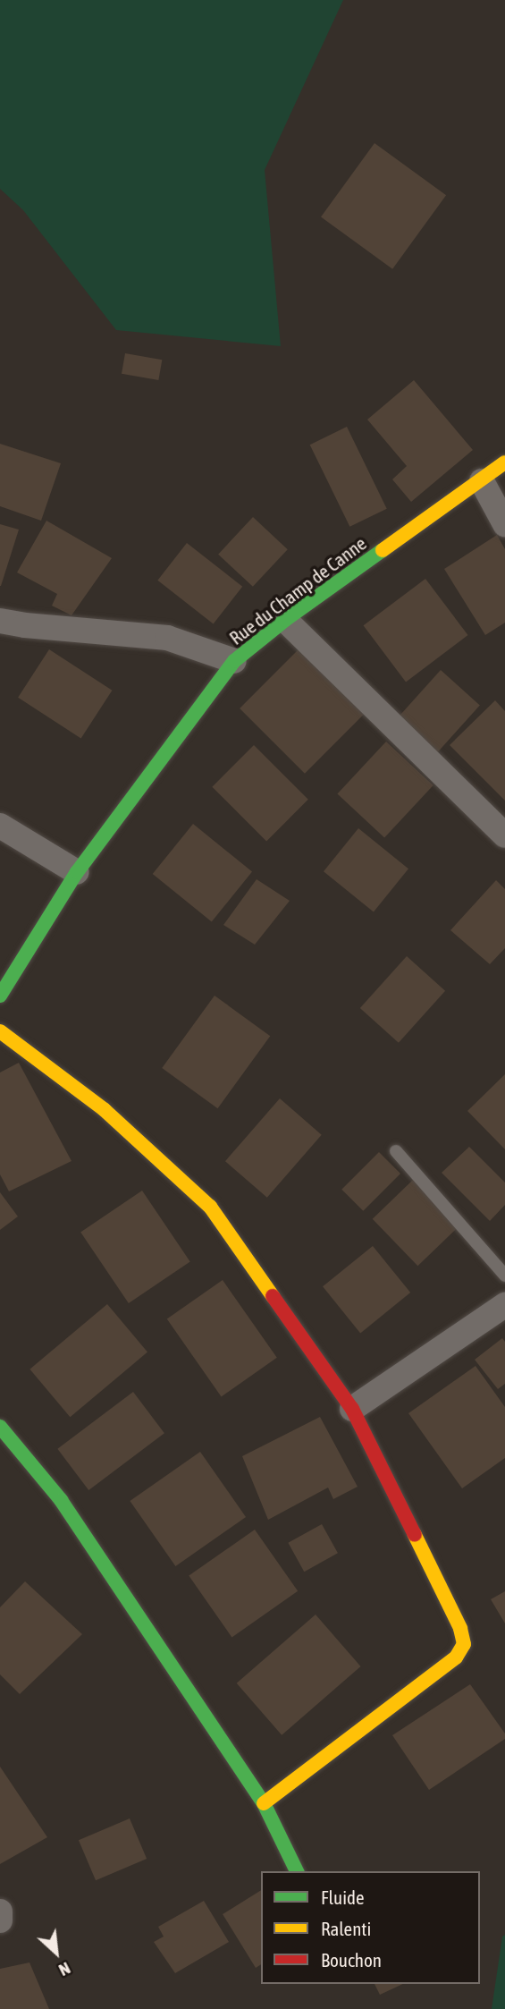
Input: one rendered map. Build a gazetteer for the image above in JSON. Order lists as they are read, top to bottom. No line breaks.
{"streets":{"street":["Rue du Champ de Canne"]},"legend":["Fluide","Ralenti","Bouchon"],"north":"bottom right"}
